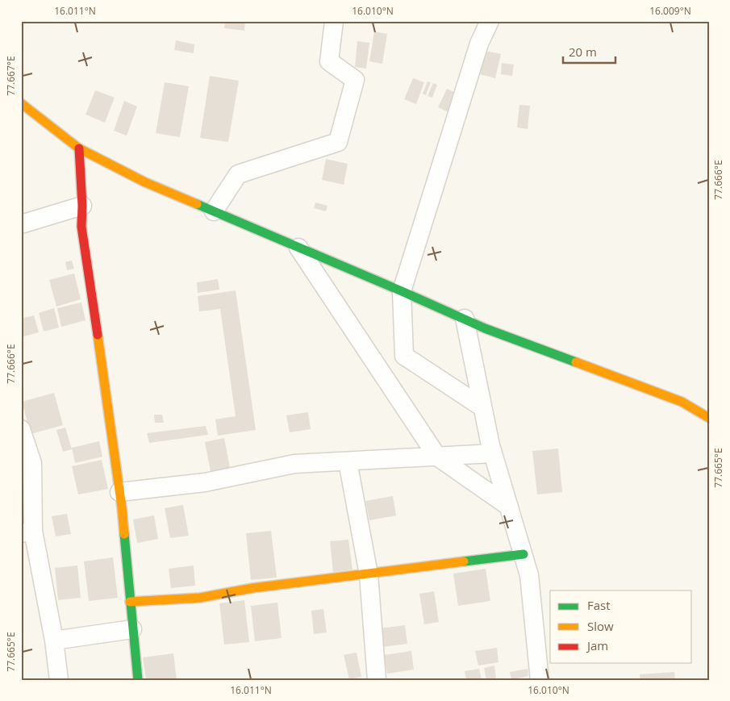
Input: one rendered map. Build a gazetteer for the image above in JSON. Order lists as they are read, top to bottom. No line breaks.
{"legend":["Fast","Slow","Jam"],"scale_bar":"20 m","coordinates":["16.011°N","16.010°N","16.009°N","77.667°E","77.666°E","77.665°E"]}
